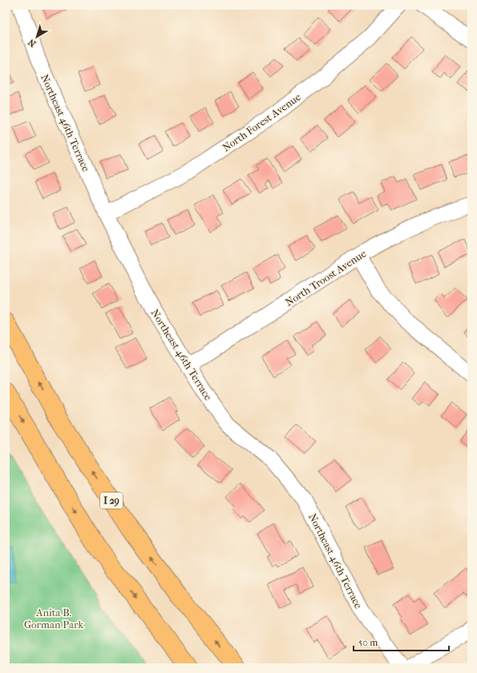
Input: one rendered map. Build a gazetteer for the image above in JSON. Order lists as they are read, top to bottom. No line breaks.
{"streets":{"highway":["I 29"],"street":["North Forest Avenue","Northeast 46th Terrace","North Troost Avenue"]},"crossings":[["North Forest Avenue","Northeast 46th Terrace"],["Northeast 46th Terrace","North Troost Avenue"]],"parks":["Anita B. Gorman Park"],"scale_bar":"50 m","north":"bottom left"}
